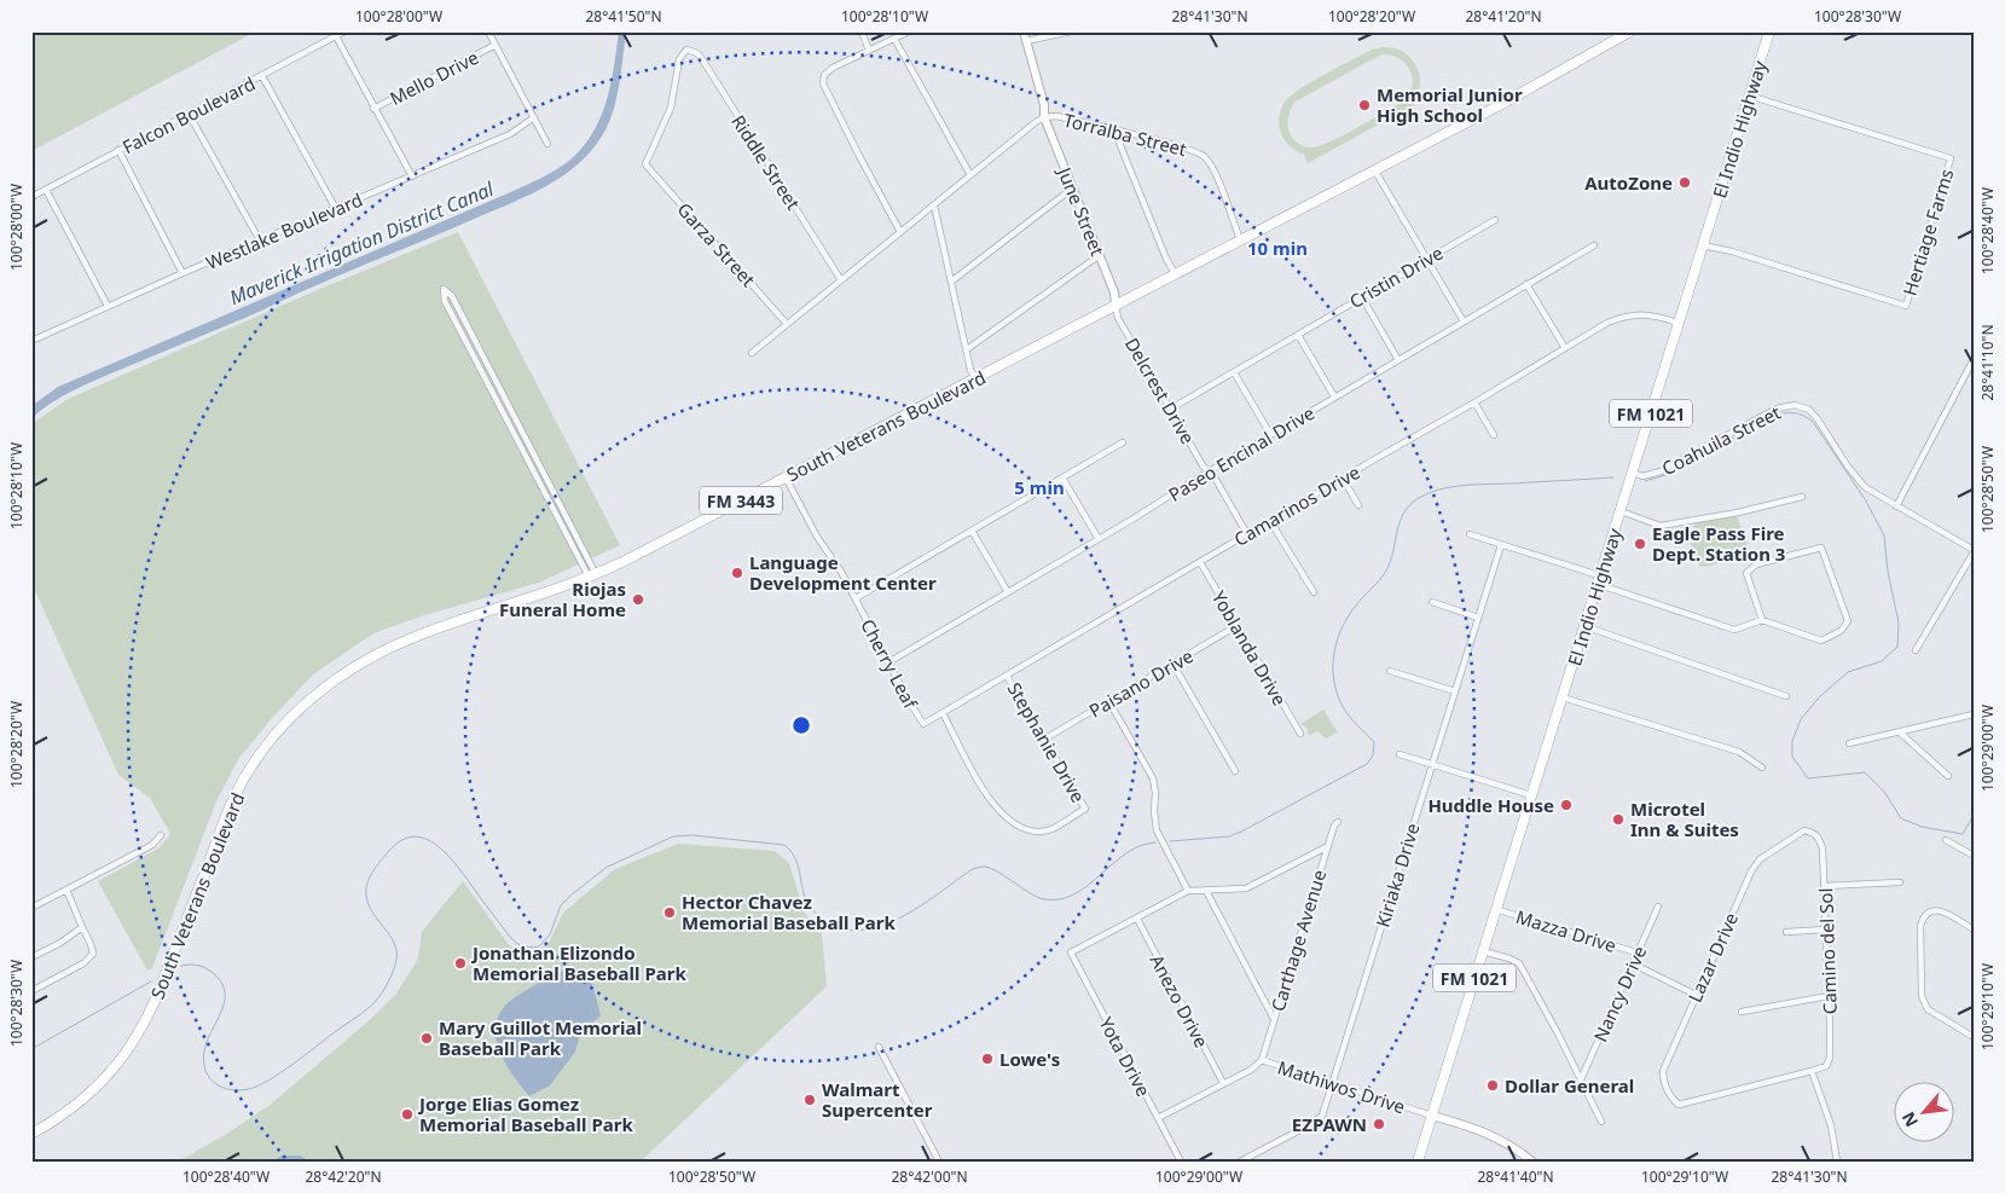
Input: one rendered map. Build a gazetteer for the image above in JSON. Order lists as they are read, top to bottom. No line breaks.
{"streets":{"main road":["El Indio Highway","FM 1021","South Veterans Boulevard","FM 3443"],"street":["Mello Drive","Falcon Boulevard","Torralba Street","Riddle Street","June Street","Westlake Boulevard","Hertiage Farms","Garza Street","Cristin Drive","Delcrest Drive","Coahuila Street","Paseo Encinal Drive","Camarinos Drive","Yoblanda Drive","Cherry Leaf","Paisano Drive","Stephanie Drive","Kiriaka Drive","Mazza Drive","Carthage Avenue","Camino del Sol","Lazar Drive","Nancy Drive","Anezo Drive","Yota Drive","Mathiwos Drive"]},"crossings":[["El Indio Highway","Hertiage Farms"],["El Indio Highway","Coahuila Street"],["El Indio Highway","Camarinos Drive"],["El Indio Highway","Mazza Drive"],["El Indio Highway","Mathiwos Drive"],["Torralba Street","June Street"],["Torralba Street","South Veterans Boulevard"],["Riddle Street","Garza Street"],["June Street","Delcrest Drive"],["June Street","South Veterans Boulevard"],["Cristin Drive","Delcrest Drive"],["Delcrest Drive","South Veterans Boulevard"],["Delcrest Drive","Paseo Encinal Drive"],["Delcrest Drive","Camarinos Drive"],["South Veterans Boulevard","Cherry Leaf"],["Paseo Encinal Drive","Cherry Leaf"],["Camarinos Drive","Yoblanda Drive"],["Camarinos Drive","Cherry Leaf"],["Camarinos Drive","Stephanie Drive"],["Yoblanda Drive","Paisano Drive"],["Paisano Drive","Stephanie Drive"],["Kiriaka Drive","Mathiwos Drive"],["Mazza Drive","Lazar Drive"],["Mazza Drive","Nancy Drive"],["Carthage Avenue","Mathiwos Drive"],["Camino del Sol","Lazar Drive"],["Anezo Drive","Yota Drive"],["Anezo Drive","Mathiwos Drive"],["Yota Drive","Mathiwos Drive"]],"water":["Maverick Irrigation District Canal"],"places":["Memorial Junior High School","AutoZone","Eagle Pass Fire Dept. Station 3","Language Development Center","Riojas Funeral Home","Huddle House","Microtel Inn & Suites","Hector Chavez Memorial Baseball Park","Jonathan Elizondo Memorial Baseball Park","Mary Guillot Memorial Baseball Park","Lowe's","Dollar General","Walmart Supercenter","Jorge Elias Gomez Memorial Baseball Park","EZPAWN"],"north":"bottom left","coordinates":["100°28'00\"W","28°41'50\"N","100°28'10\"W","28°41'30\"N","100°28'20\"W","28°41'20\"N","100°28'30\"W","100°28'40\"W","28°41'10\"N","100°28'50\"W","100°29'00\"W","100°29'10\"W","28°42'20\"N","28°42'00\"N","28°41'40\"N"],"rings":["10 min","5 min"]}
